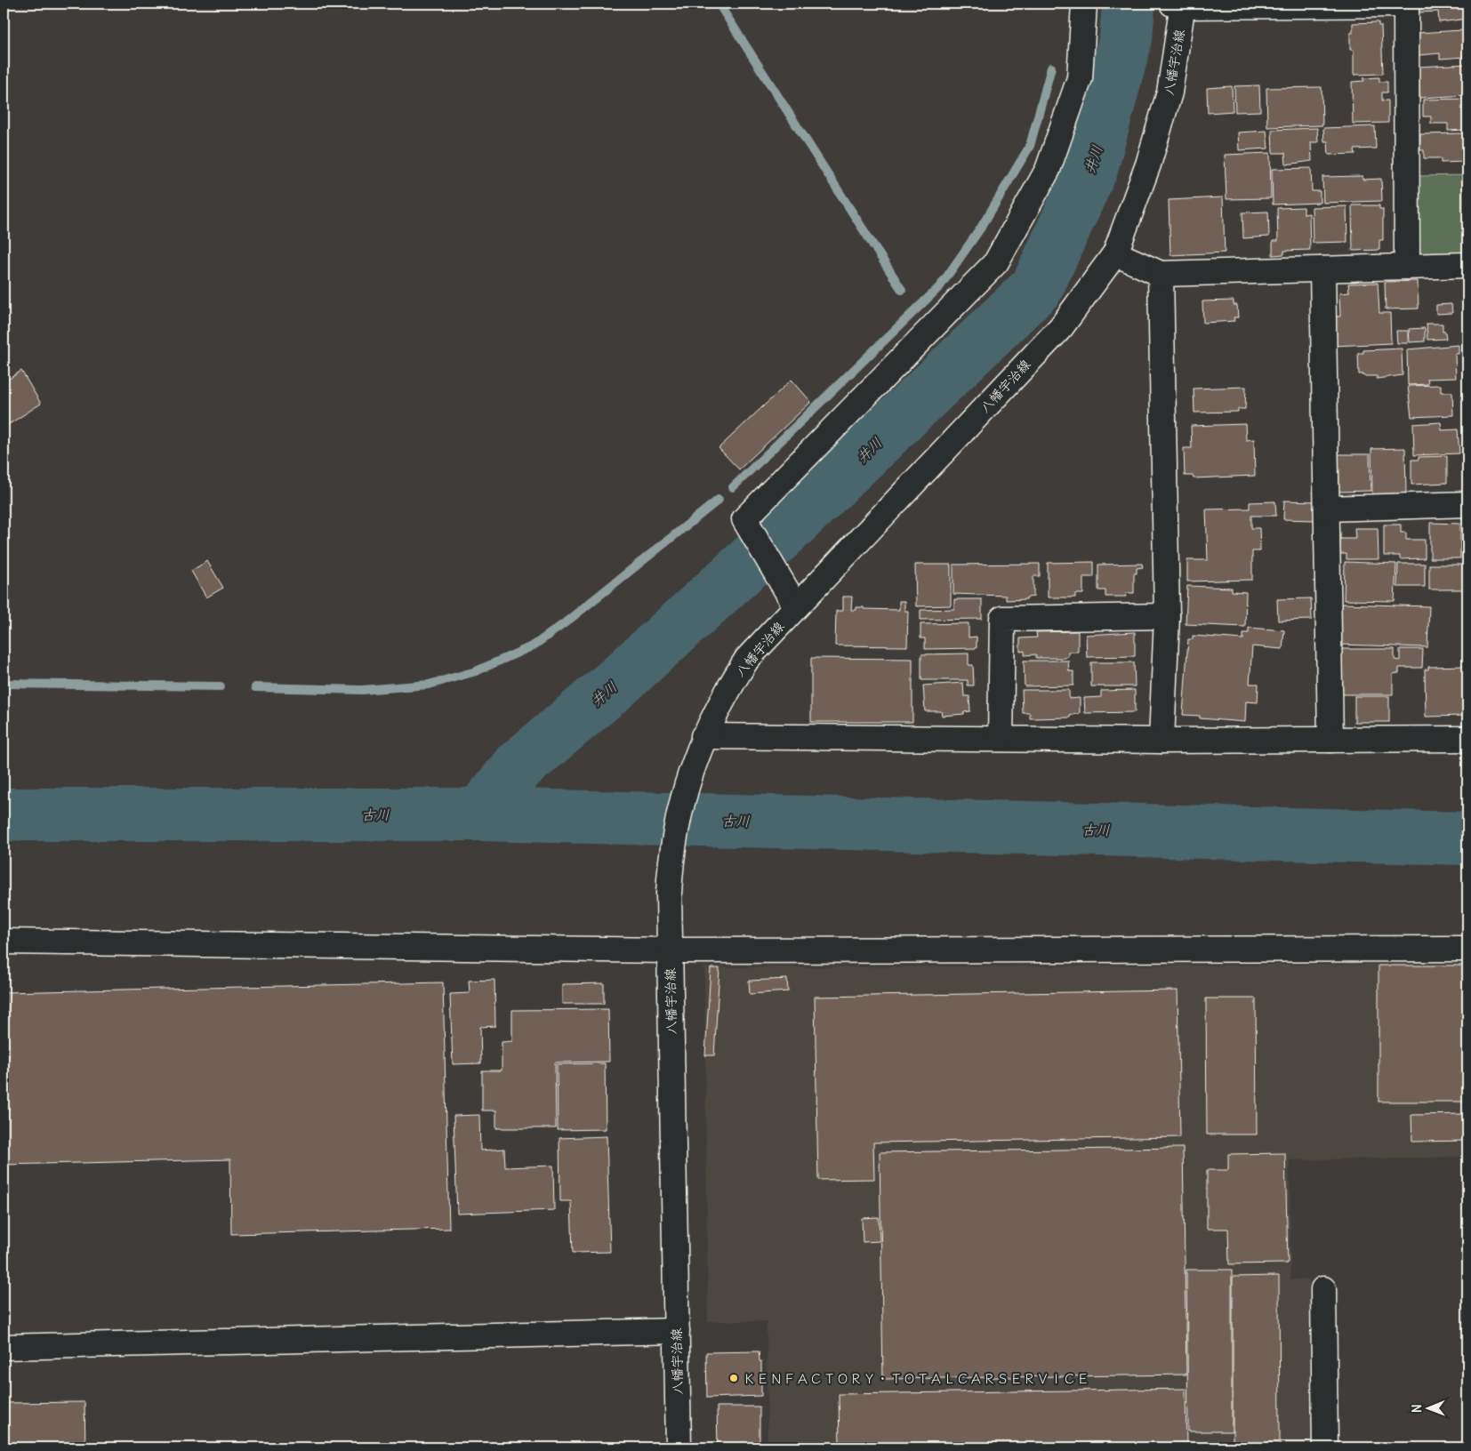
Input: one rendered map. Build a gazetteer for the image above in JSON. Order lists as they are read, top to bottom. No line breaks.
{"streets":{"street":["八幡宇治線"]},"water":["井川","古川"],"places":["ＫＥＮＦＡＣＴＯＲＹ・ＴＯＴＡＬＣＡＲＳＥＲＶＩＣＥ"],"north":"left"}
